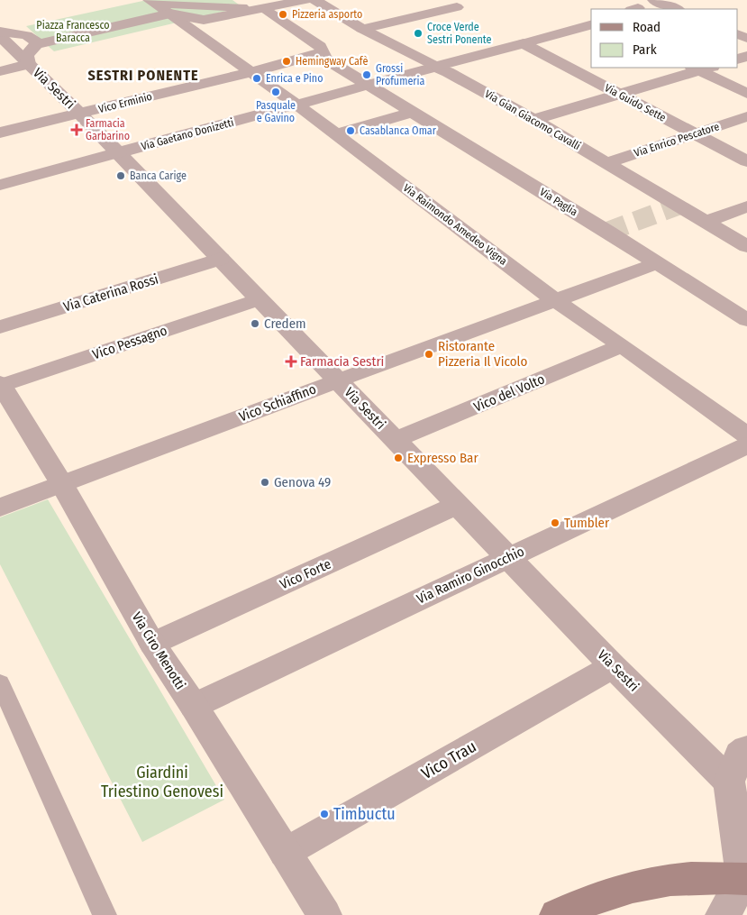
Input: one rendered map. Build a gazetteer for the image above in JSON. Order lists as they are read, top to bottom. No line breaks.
{"streets":{"street":["Via Sestri","Vico Erminio","Via Guido Sette","Via Gian Giacomo Cavalli","Via Gaetano Donizetti","Via Enrico Pescatore","Via Paglia","Via Raimondo Amedeo Vigna","Via Caterina Rossi","Vico Pessagno","Vico del Volto","Vico Schiaffino","Vico Forte","Via Ramiro Ginocchio","Via Ciro Menotti","Vico Trau"]},"crossings":[["Via Sestri","Vico Erminio"],["Via Sestri","Via Gaetano Donizetti"],["Via Sestri","Via Caterina Rossi"],["Via Sestri","Vico Pessagno"],["Via Sestri","Vico del Volto"],["Via Sestri","Vico Schiaffino"],["Via Sestri","Vico Forte"],["Via Sestri","Via Ramiro Ginocchio"],["Via Sestri","Vico Trau"],["Vico Erminio","Via Paglia"],["Vico Erminio","Via Raimondo Amedeo Vigna"],["Via Guido Sette","Via Enrico Pescatore"],["Via Gian Giacomo Cavalli","Via Enrico Pescatore"],["Via Gaetano Donizetti","Via Paglia"],["Via Gaetano Donizetti","Via Raimondo Amedeo Vigna"],["Via Paglia","Vico Schiaffino"],["Via Raimondo Amedeo Vigna","Vico del Volto"],["Via Raimondo Amedeo Vigna","Vico Schiaffino"],["Vico Pessagno","Via Ciro Menotti"],["Vico Schiaffino","Via Ciro Menotti"],["Vico Forte","Via Ciro Menotti"],["Via Ramiro Ginocchio","Via Ciro Menotti"],["Via Ciro Menotti","Vico Trau"]],"districts":["SESTRI PONENTE"],"parks":["Piazza Francesco Baracca","Giardini Triestino Genovesi"],"places":{"other":["Pizzeria asporto","Croce Verde Sestri Ponente","Hemingway Cafè","Grossi Profumeria","Enrica e Pino","Pasquale e Gavino","Casablanca Omar","Banca Carige","Credem","Ristorante Pizzeria Il Vicolo","Expresso Bar","Genova 49","Tumbler","Timbuctu"],"health":["Farmacia Garbarino","Farmacia Sestri"]},"legend":["Road","Park"]}
